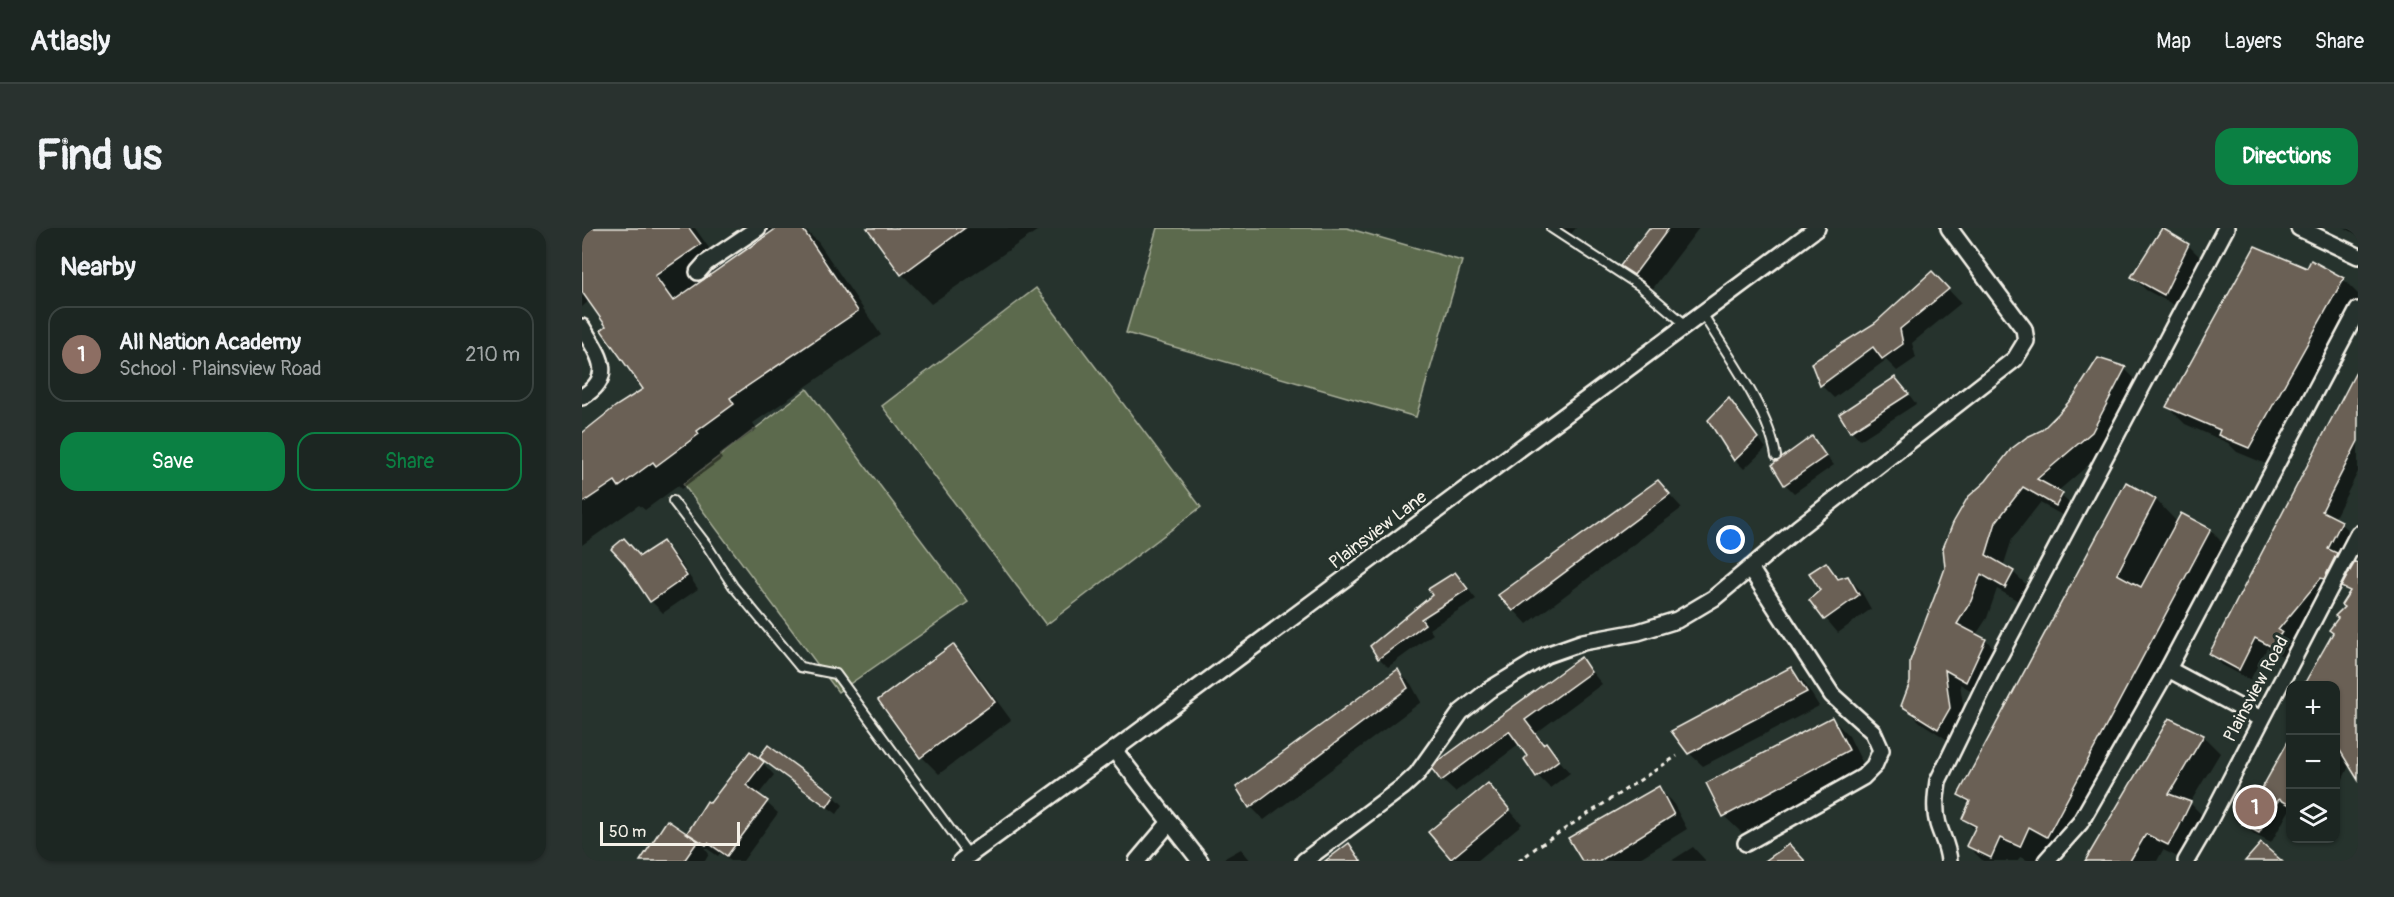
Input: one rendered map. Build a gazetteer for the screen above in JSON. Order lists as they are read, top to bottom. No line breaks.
{"streets":{"street":["Plainsview Lane","Plainsview Road"]},"scale_bar":"50 m","page":{"header":"Atlasly","nav":["Map","Layers","Share"],"buttons":["Directions",["Save","Share"]],"title":"Find us","heading":"Nearby","list":[{"mark":"1","name":"All Nation Academy","note":"School · Plainsview Road","value":"210 m"}],"map_buttons":["+","−"],"pins":"1","scale":"50 m"}}
